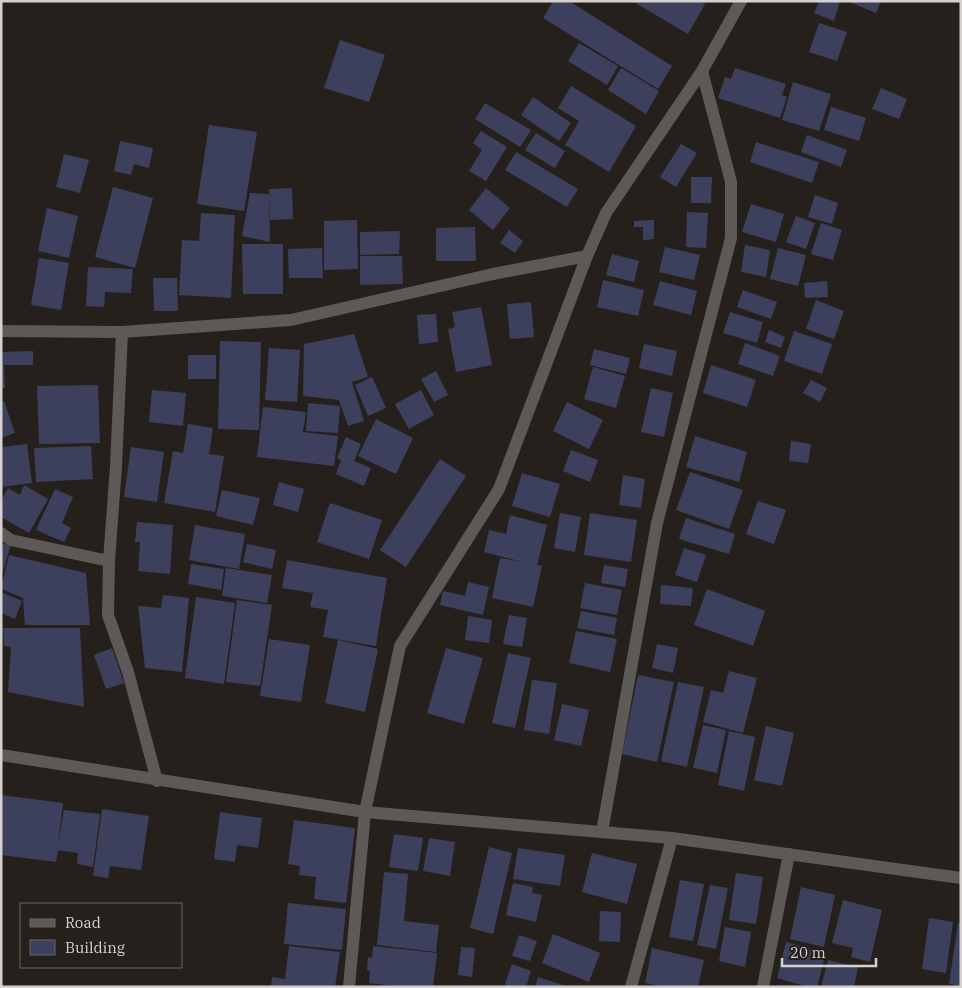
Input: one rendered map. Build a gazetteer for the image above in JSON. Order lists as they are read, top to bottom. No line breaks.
{"legend":["Road","Building"],"scale_bar":"20 m"}
